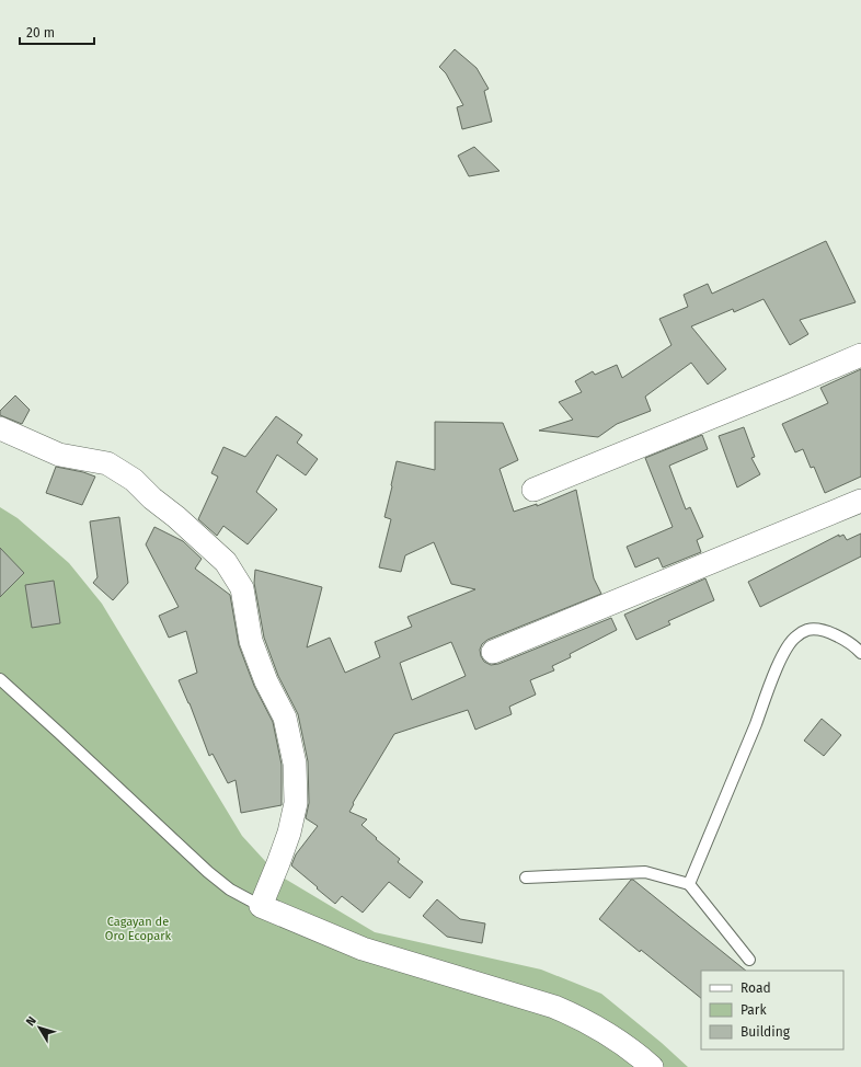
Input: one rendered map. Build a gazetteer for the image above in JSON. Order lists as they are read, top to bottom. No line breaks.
{"parks":["Cagayan de Oro Ecopark"],"legend":["Road","Park","Building"],"scale_bar":"20 m","north":"top left"}
